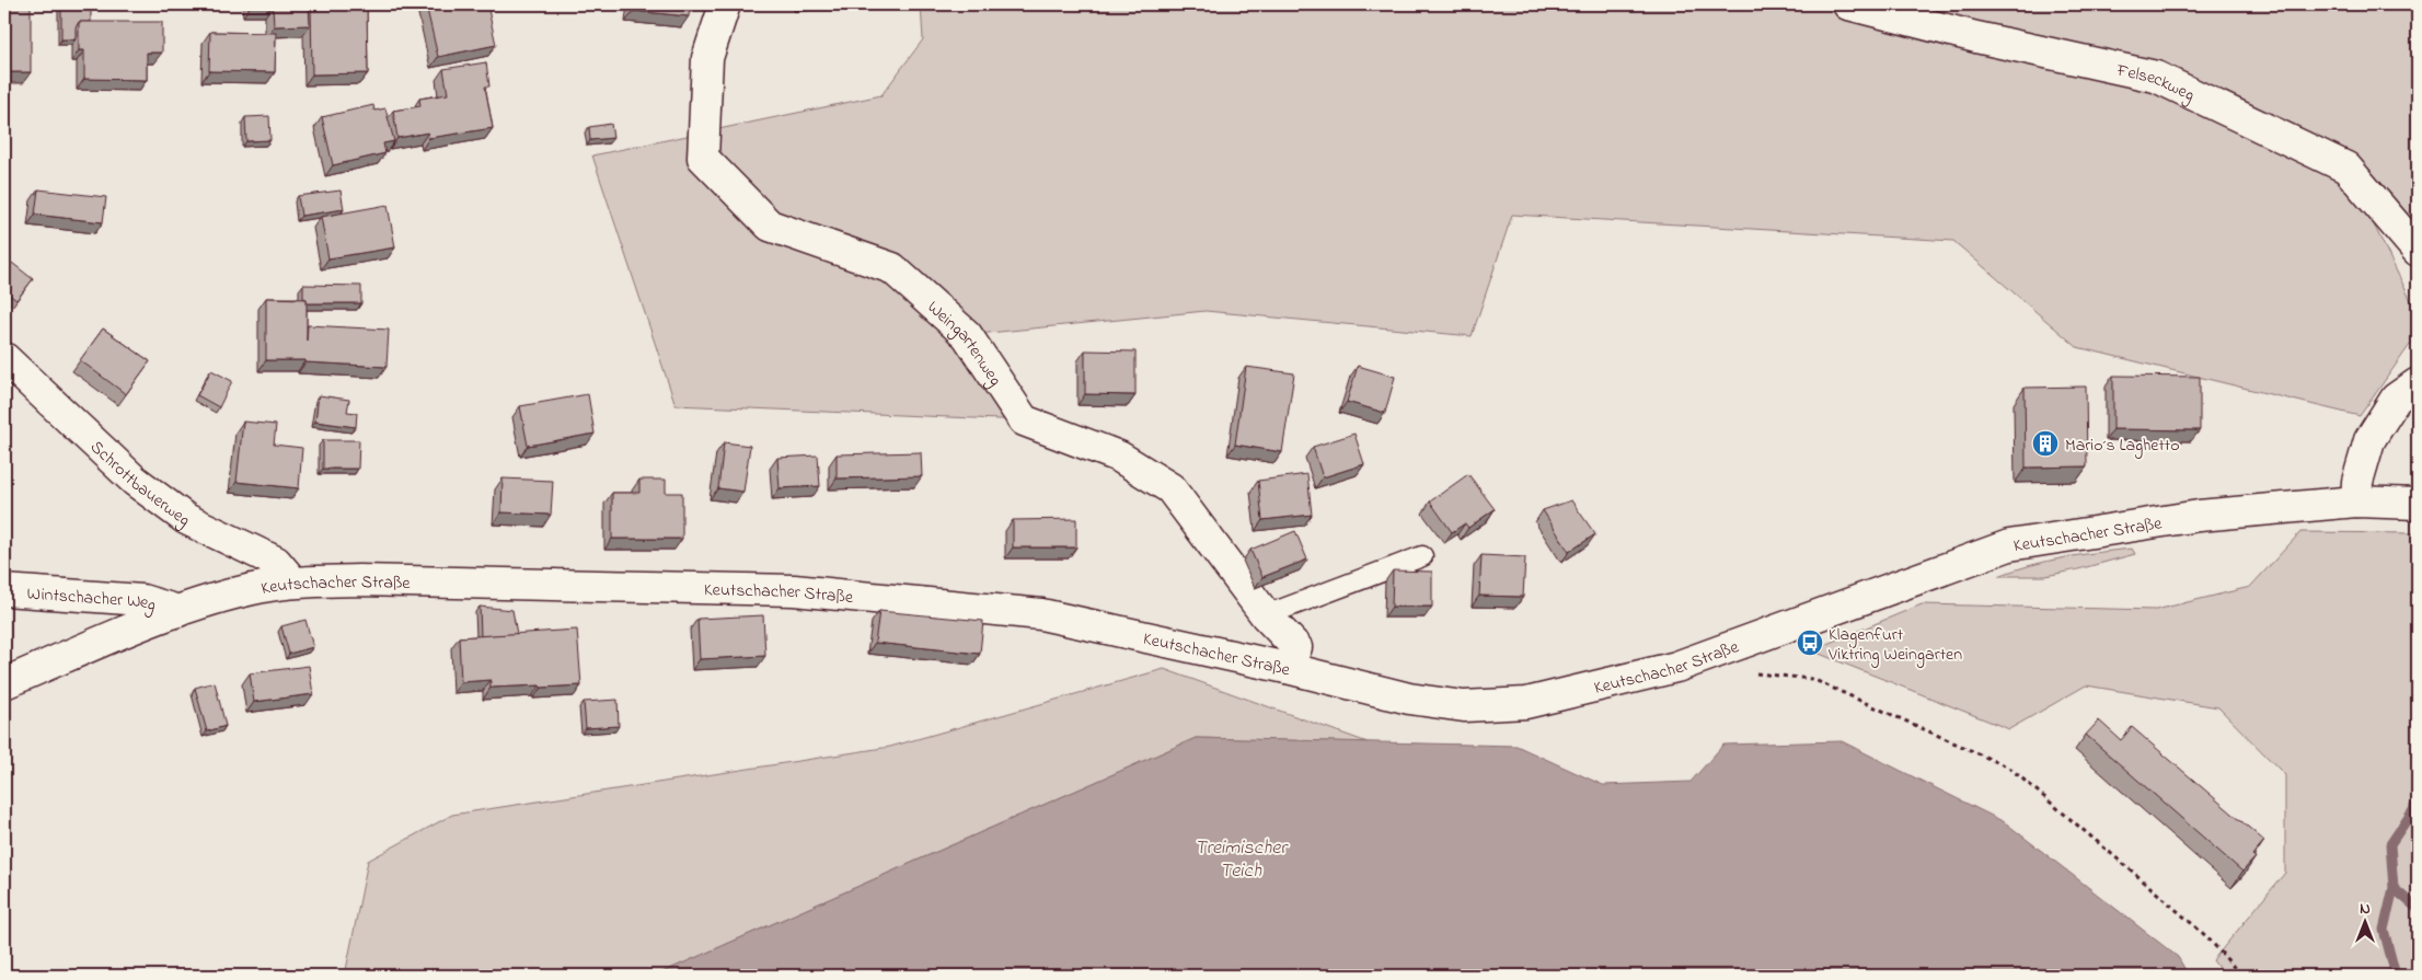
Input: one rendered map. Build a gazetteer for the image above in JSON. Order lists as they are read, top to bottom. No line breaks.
{"streets":{"main road":["Felseckweg","Weingartenweg","Schrottbauerweg","Keutschacher Straße","Wintschacher Weg"]},"crossings":[["Weingartenweg","Keutschacher Straße"],["Schrottbauerweg","Keutschacher Straße"],["Keutschacher Straße","Wintschacher Weg"]],"water":["Treimischer Teich"],"places":{"building":["Mario´s Laghetto"],"bus stop":["Klagenfurt Viktring Weingarten"]},"north":"top"}
